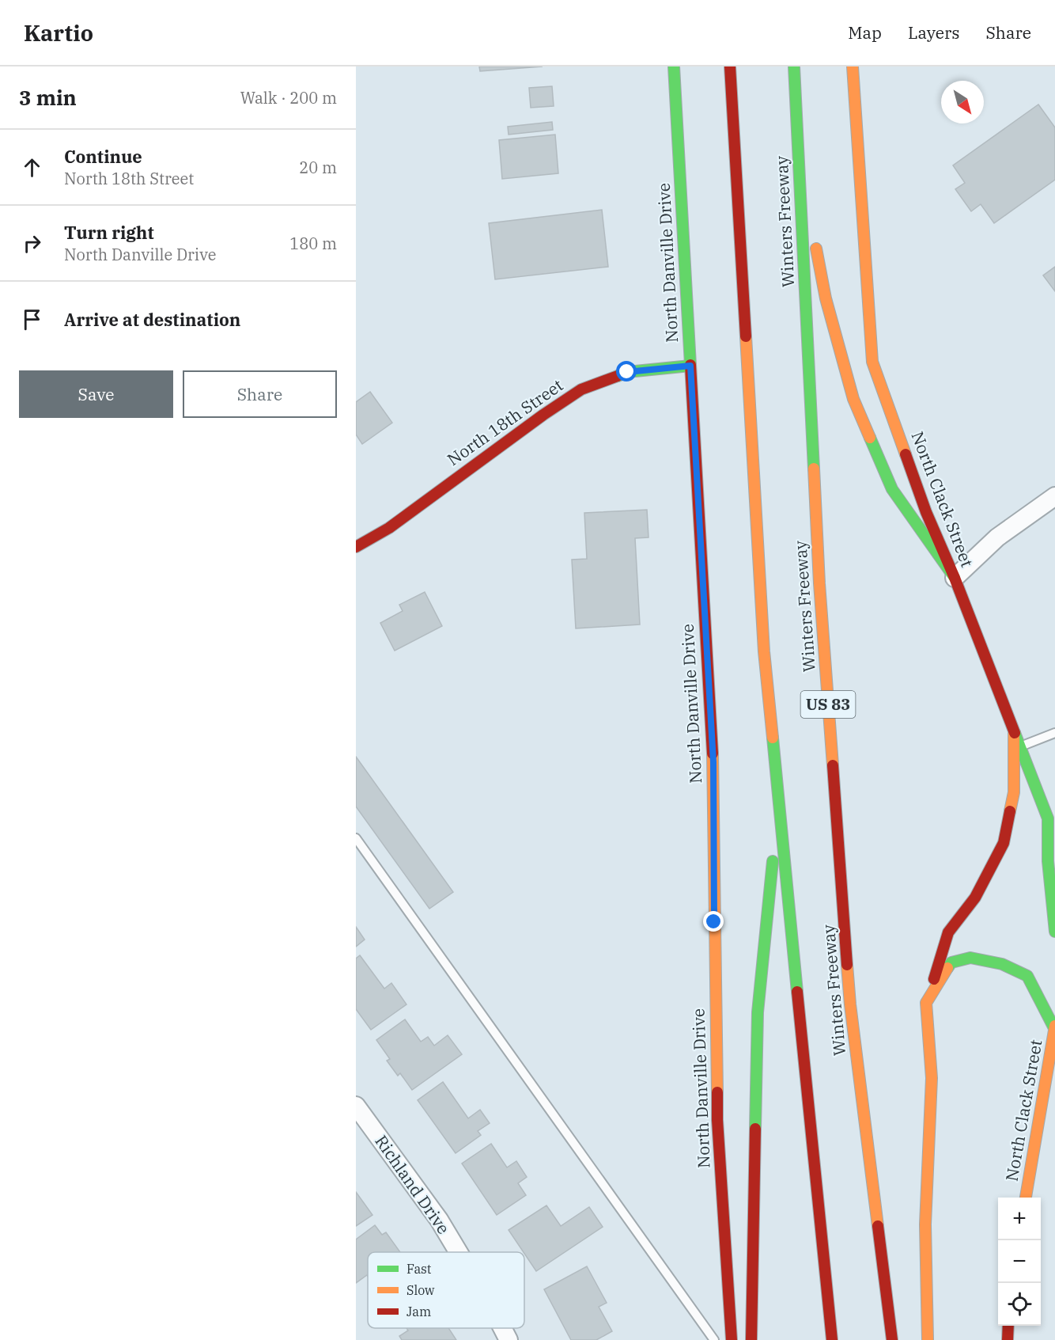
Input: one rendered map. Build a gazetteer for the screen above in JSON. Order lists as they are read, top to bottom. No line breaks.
{"streets":{"main road":["Winters Freeway","North Danville Drive","North 18th Street","North Clack Street","US 83"],"street":["Richland Drive"]},"crossings":[["North Danville Drive","North 18th Street"]],"legend":["Fast","Slow","Jam"],"north":"bottom right","page":{"header":"Kartio","nav":["Map","Layers","Share"],"heading":["3 min","Walk · 200 m"],"list":[["Continue","North 18th Street","20 m"],["Turn right","North Danville Drive","180 m"],"Arrive at destination"],"buttons":["Save","Share"],"map_buttons":["+","−"]}}
